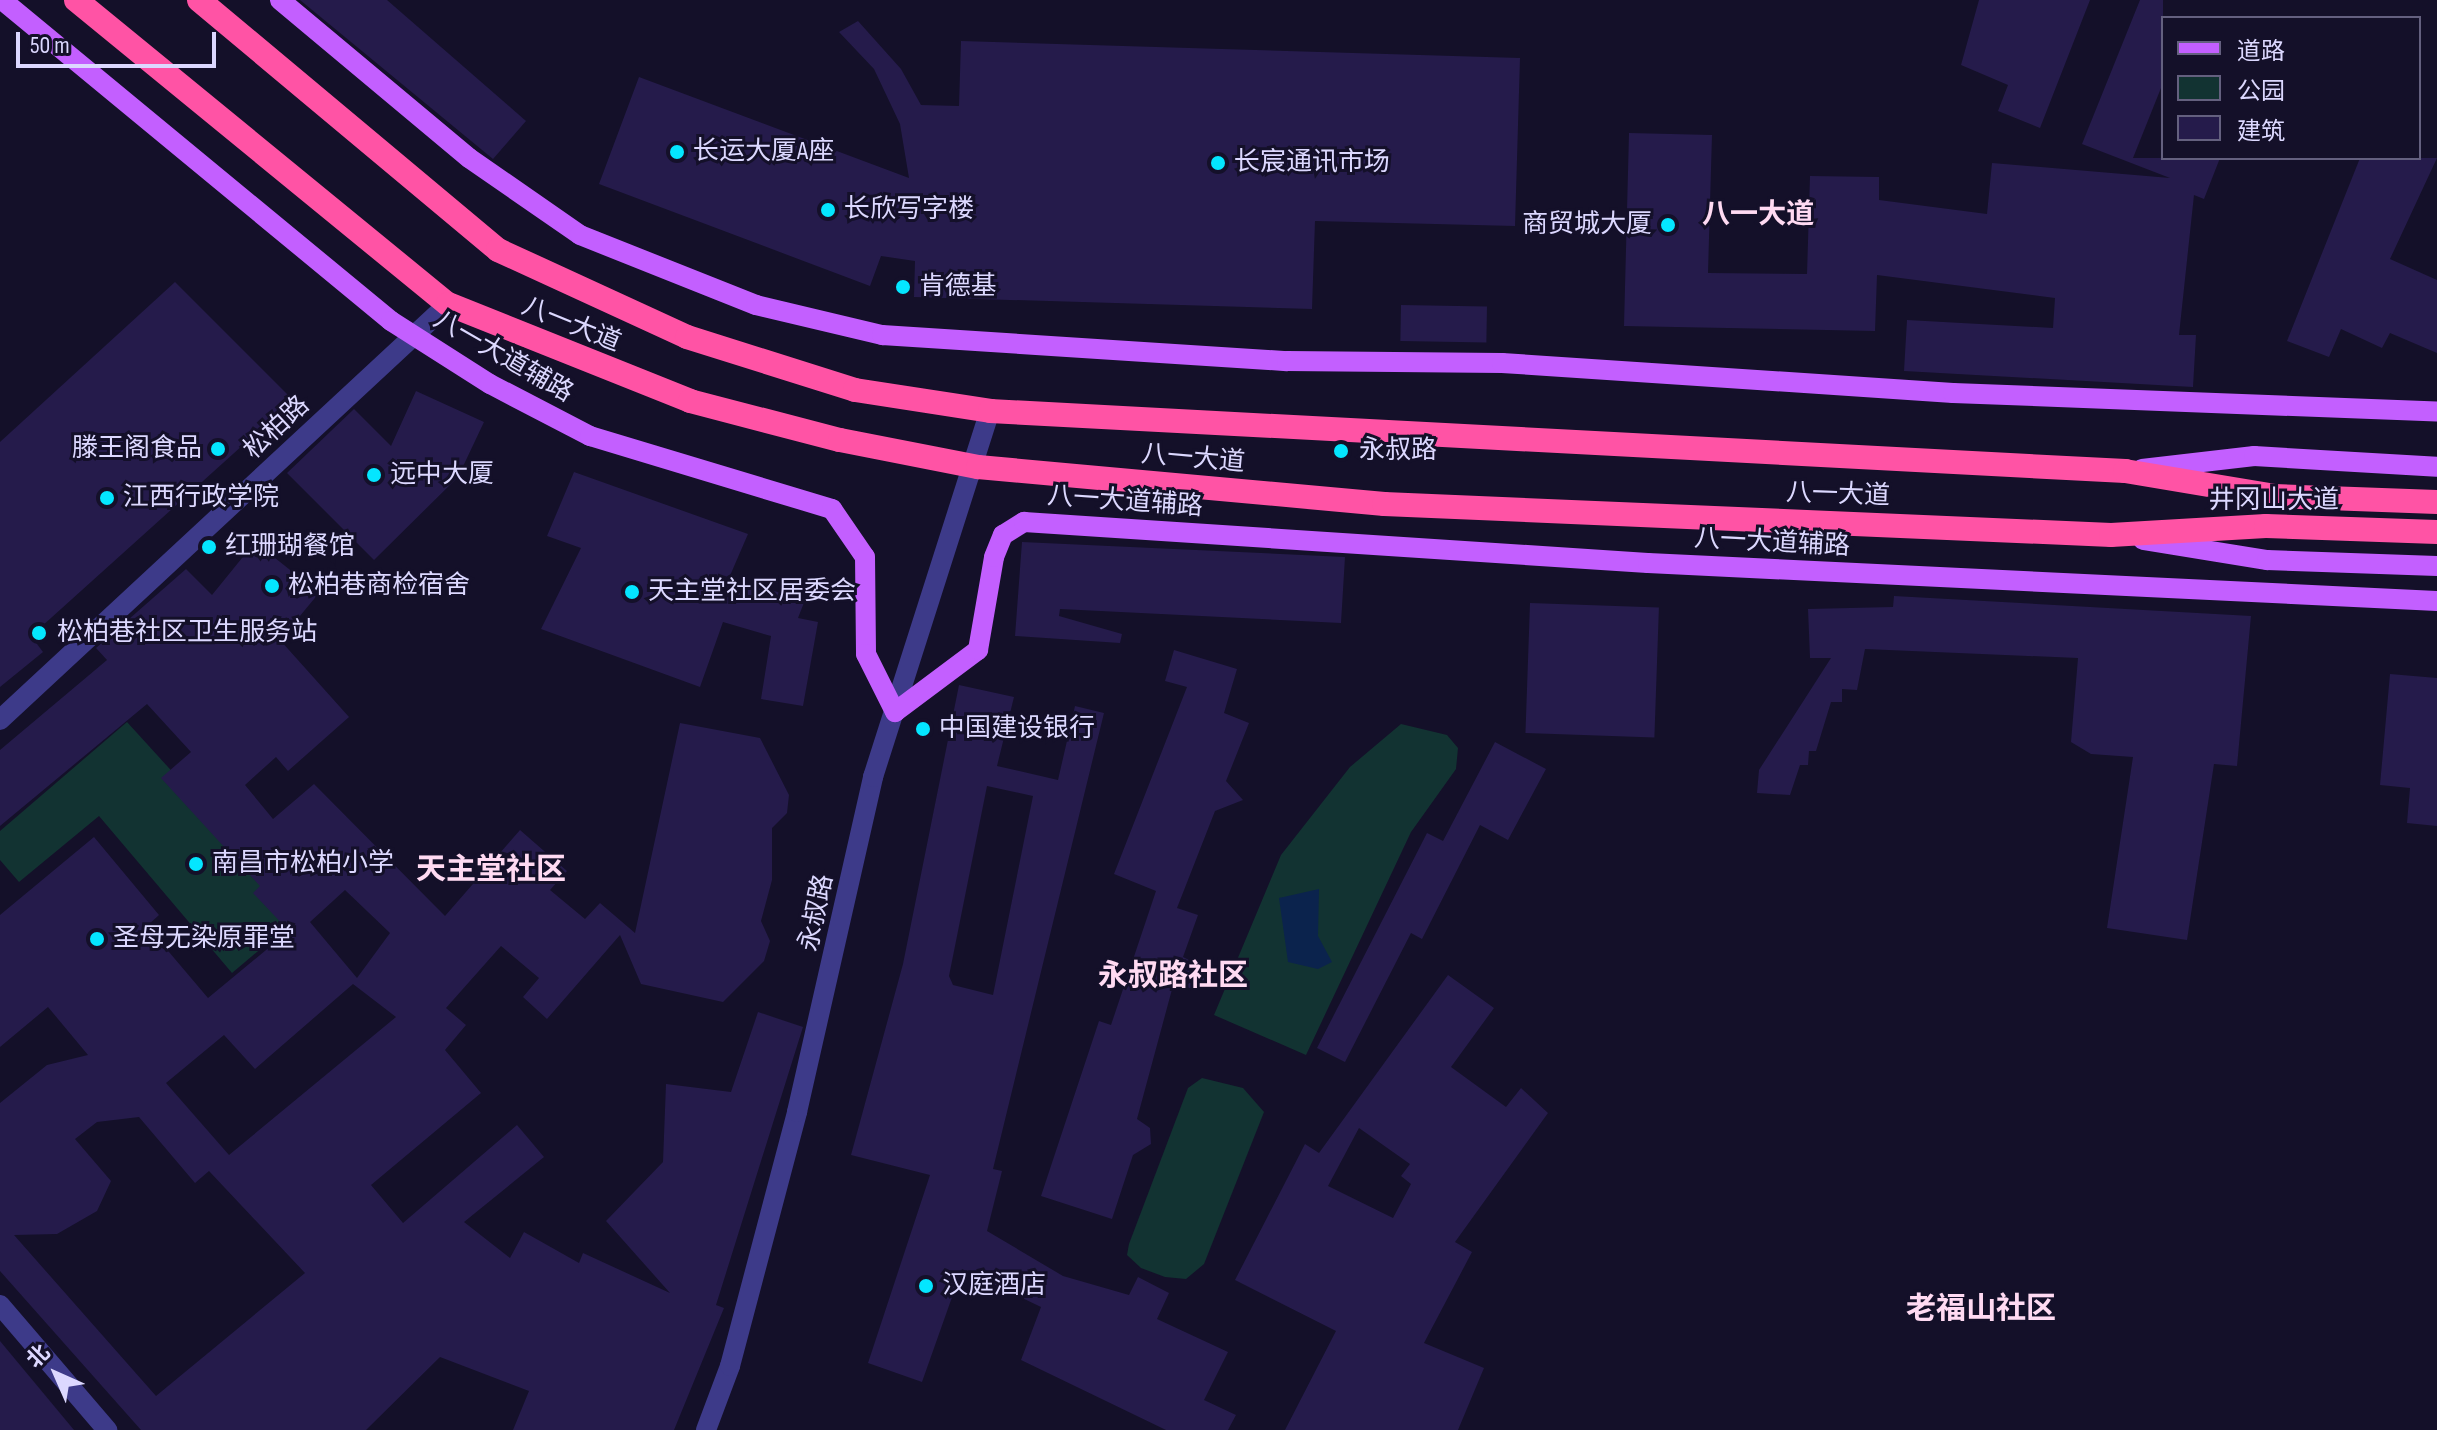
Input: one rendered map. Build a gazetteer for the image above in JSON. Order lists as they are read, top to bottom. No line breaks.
{"streets":{"highway":["八一大道","井冈山大道"],"main road":["八一大道辅路"],"street":["松柏路","永叔路"]},"crossings":[["八一大道","松柏路"],["八一大道","井冈山大道"],["八一大道","永叔路"],["八一大道辅路","松柏路"],["八一大道辅路","永叔路"]],"districts":["八一大道","天主堂社区","永叔路社区","老福山社区"],"places":["长运大厦A座","长宸通讯市场","长欣写字楼","商贸城大厦","肯德基","滕王阁食品","永叔路","远中大厦","江西行政学院","红珊瑚餐馆","松柏巷商检宿舍","天主堂社区居委会","松柏巷社区卫生服务站","中国建设银行","南昌市松柏小学","圣母无染原罪堂","汉庭酒店"],"legend":["道路","公园","建筑"],"scale_bar":"50 m","north":"top left"}
